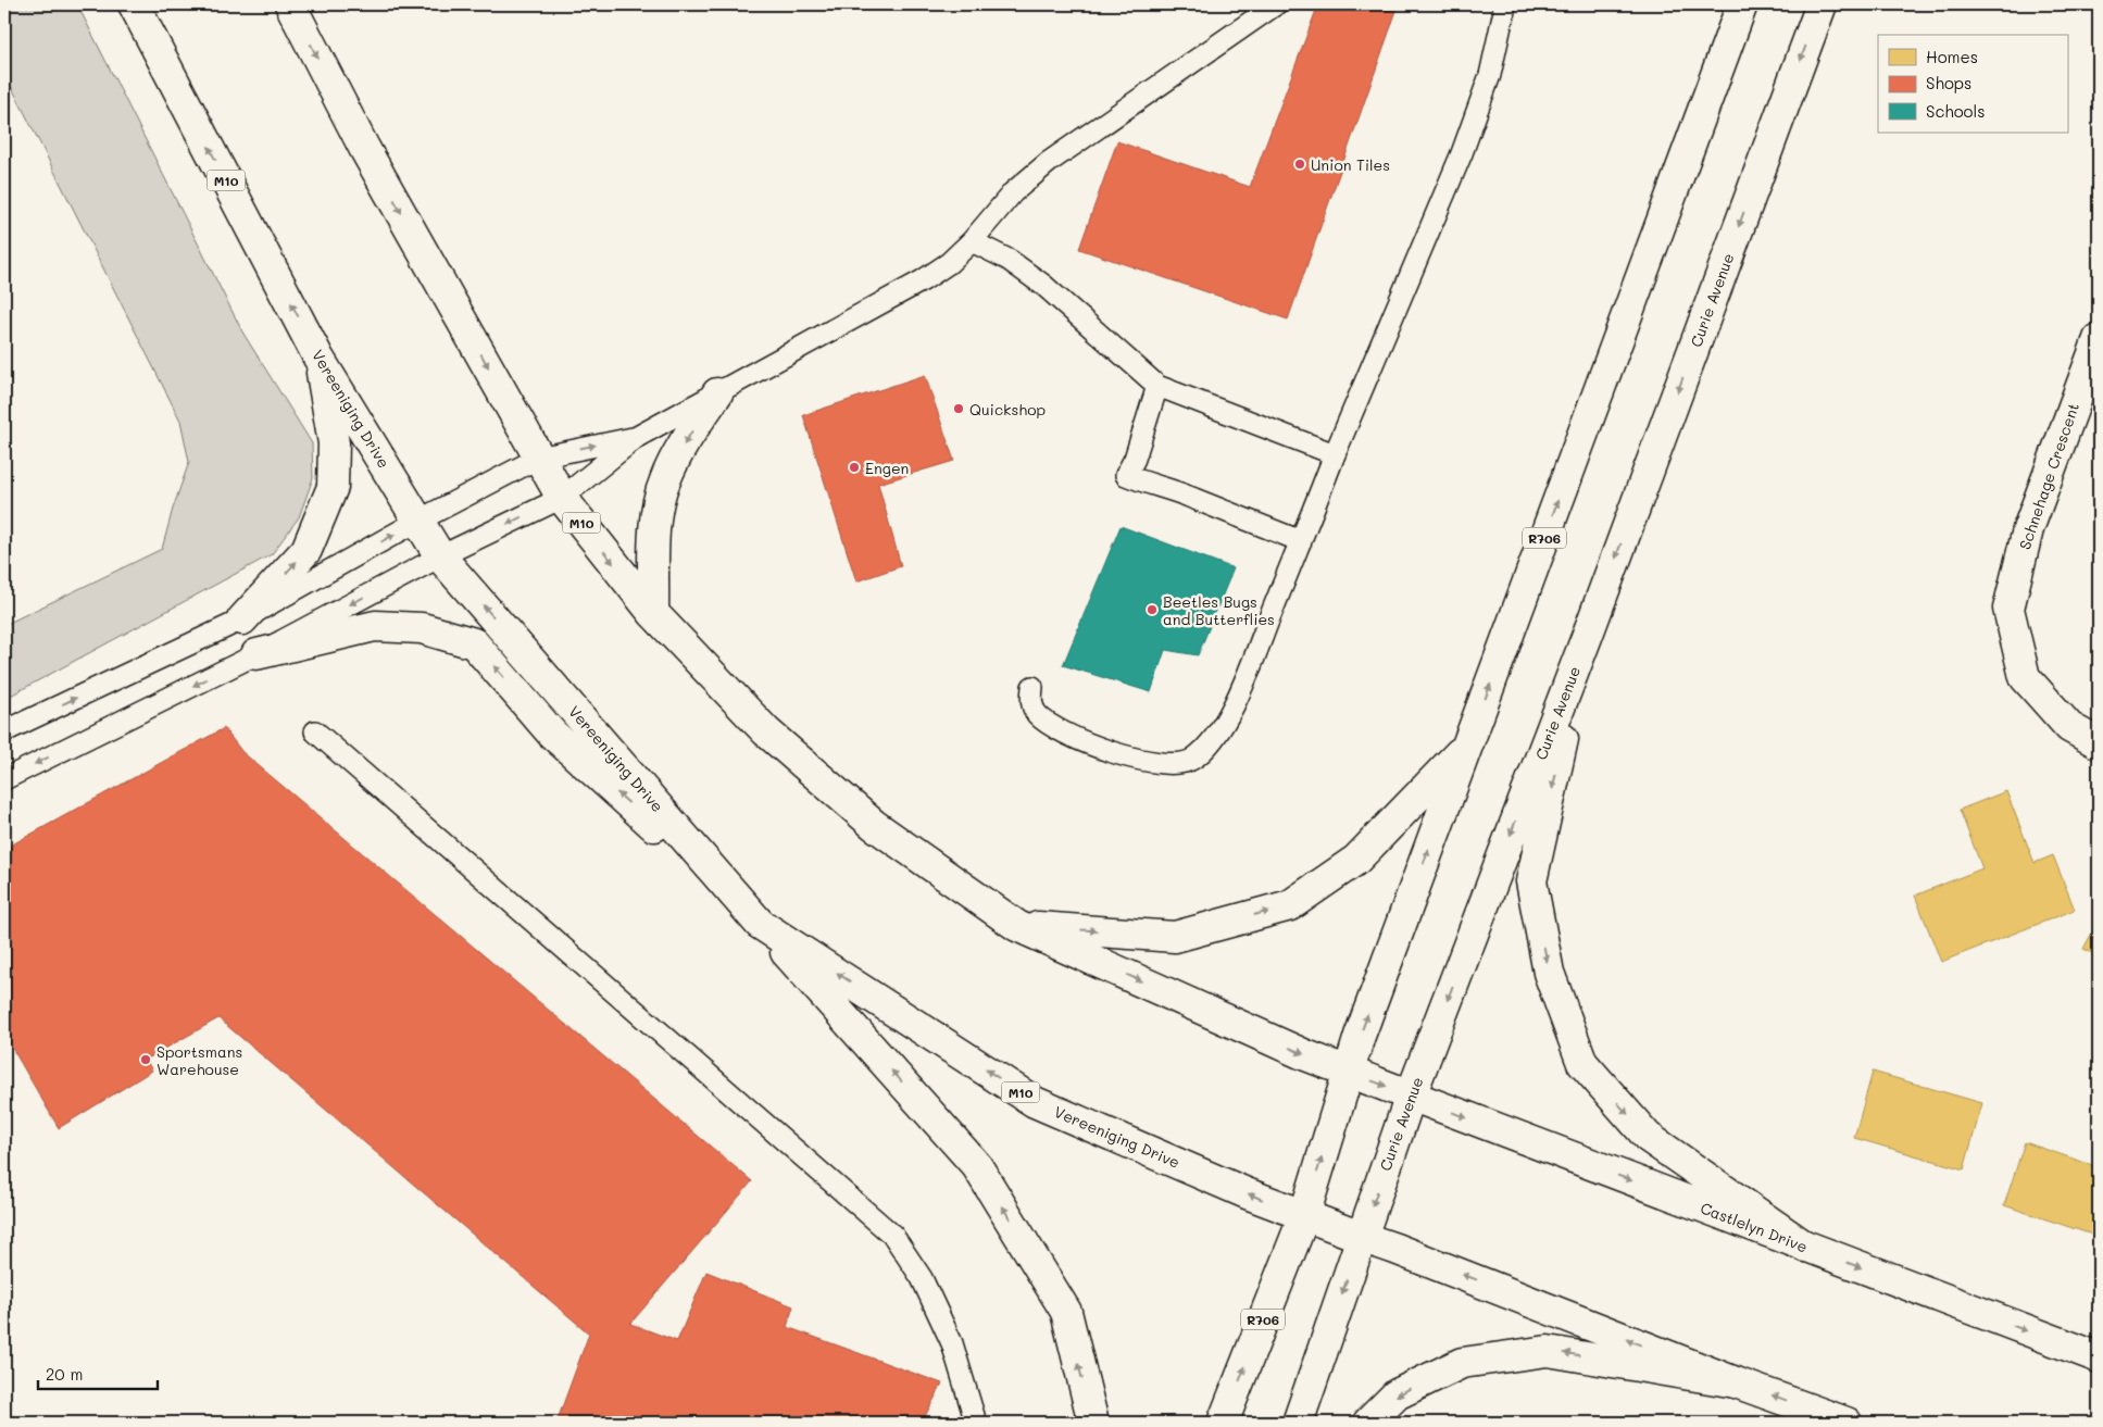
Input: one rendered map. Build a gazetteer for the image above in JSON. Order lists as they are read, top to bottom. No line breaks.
{"streets":{"main road":["M10","Curie Avenue","Vereeniging Drive","Schnehage Crescent","R706","Castlelyn Drive"]},"crossings":[["M10","Curie Avenue"],["M10","R706"],["M10","Castlelyn Drive"],["Curie Avenue","Vereeniging Drive"],["Curie Avenue","Castlelyn Drive"],["Vereeniging Drive","R706"]],"places":["Union Tiles","Quickshop","Engen","Beetles Bugs and Butterflies","Sportsmans Warehouse"],"legend":["Homes","Shops","Schools"],"scale_bar":"20 m"}
